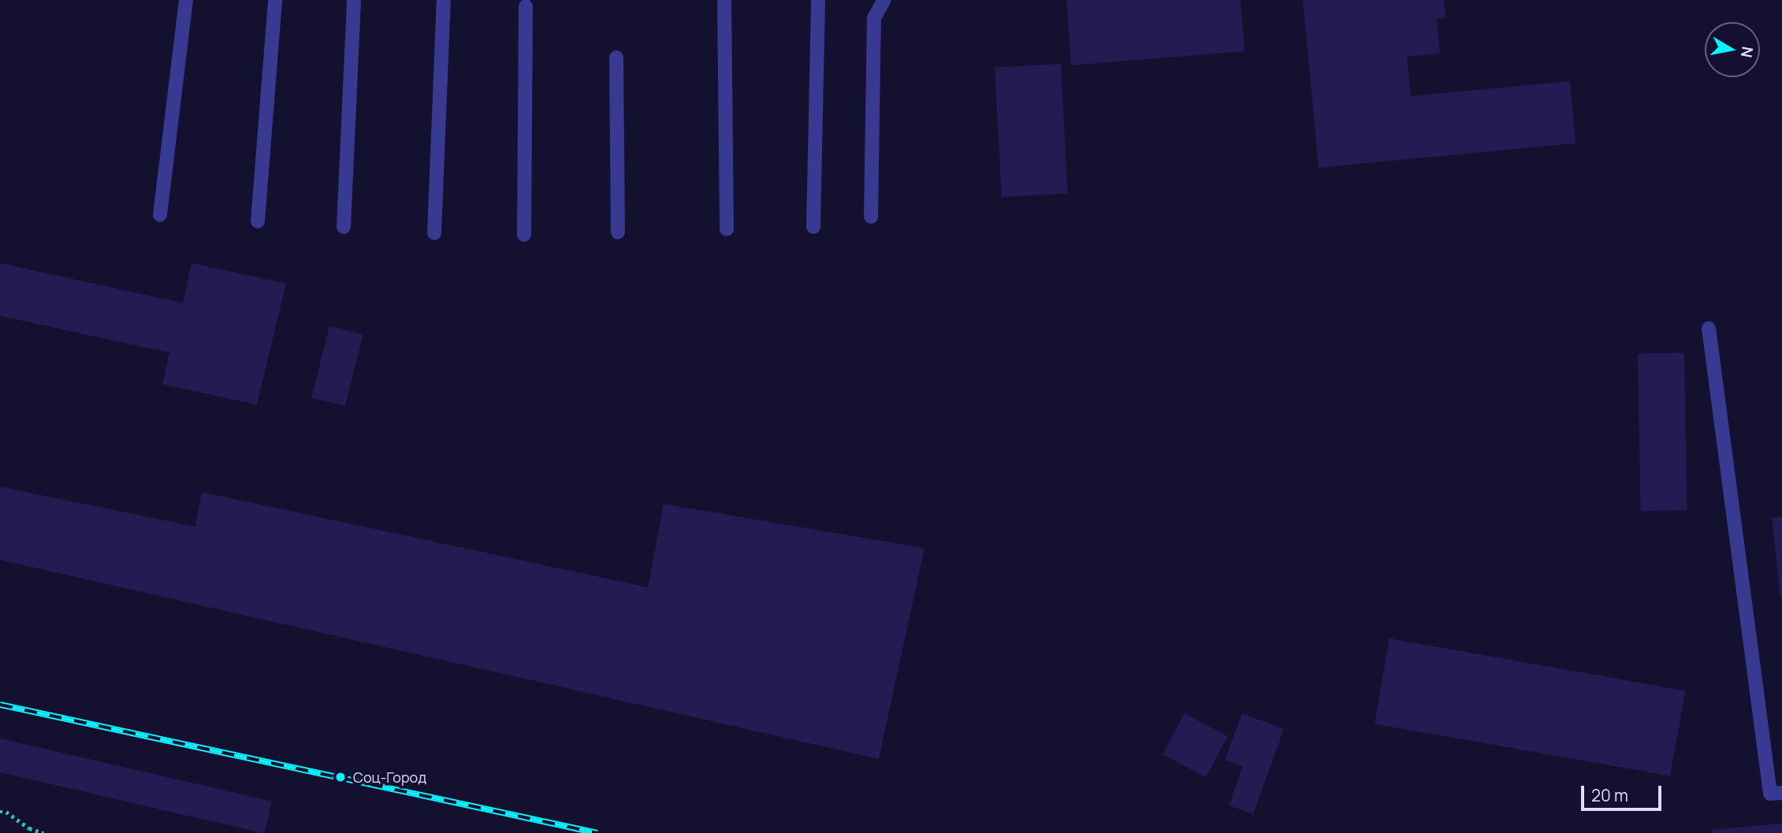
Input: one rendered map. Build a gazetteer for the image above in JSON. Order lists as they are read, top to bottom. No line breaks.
{"places":["Соц-Город"],"scale_bar":"20 m","north":"right"}
